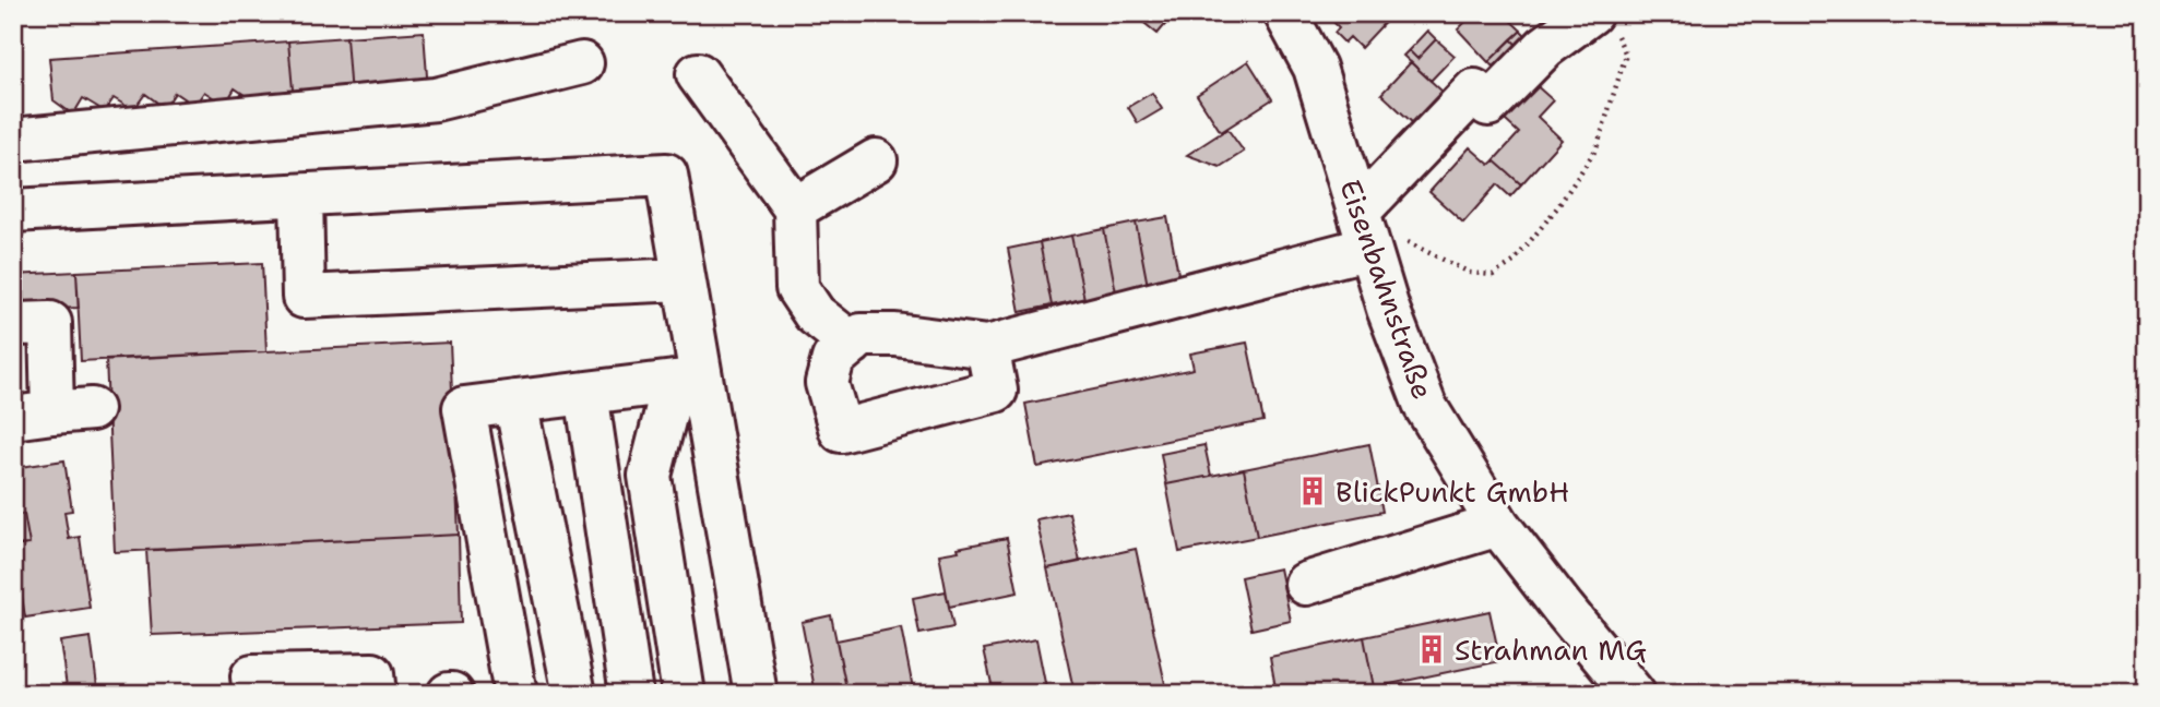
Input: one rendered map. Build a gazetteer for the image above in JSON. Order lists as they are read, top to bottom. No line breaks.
{"streets":{"street":["Eisenbahnstraße"]},"places":{"building":["BlickPunkt GmbH","Strahman MG"]}}
